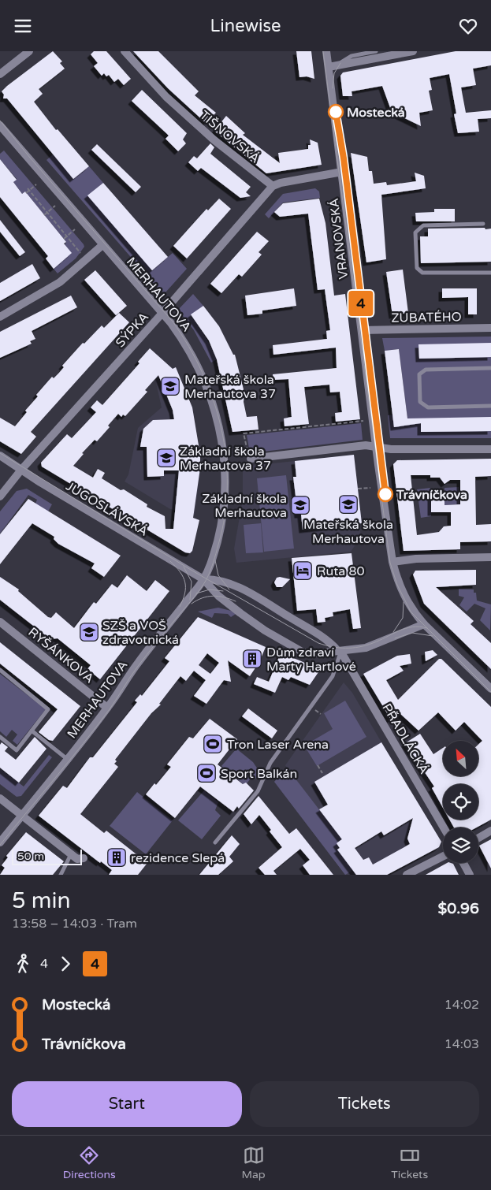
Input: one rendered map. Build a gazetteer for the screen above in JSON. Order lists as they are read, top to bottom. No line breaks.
{"streets":{"street":["TIŠNOVSKÁ","VRANOVSKÁ","MERHAUTOVA","ZUBATÉHO","SÝPKA","JUGOSLÁVSKÁ","RYŠÁNKOVA","PŘADLÁCKÁ"]},"crossings":[["TIŠNOVSKÁ","SÝPKA"],["VRANOVSKÁ","ZUBATÉHO"],["VRANOVSKÁ","JUGOSLÁVSKÁ"],["MERHAUTOVA","SÝPKA"],["MERHAUTOVA","JUGOSLÁVSKÁ"],["MERHAUTOVA","RYŠÁNKOVA"],["SÝPKA","JUGOSLÁVSKÁ"],["JUGOSLÁVSKÁ","PŘADLÁCKÁ"]],"places":{"other":["Mostecká","Trávníčkova"],"school or university":["Mateřská škola Merhautova 37","Základní škola Merhautova 37","Mateřská škola Merhautova","Základní škola Merhautova","SZŠ a VOŠ zdravotnická"],"hotel":["Ruta 80"],"building":["Dům zdraví Marty Hartlové","rezidence Slepá"],"sports":["Tron Laser Arena","Sport Balkán"]},"lines":["tram line 4"],"scale_bar":"50 m","north":"top left","page":{"header":"Linewise","on_map":"4","scale":"50 m","heading":["5 min","13:58 – 14:03 · Tram","$0.96"],"legs":["4","4"],"list":[{"name":"Mostecká","value":"14:02"},{"name":"Trávníčkova","value":"14:03"}],"buttons":["Start","Tickets"],"tabs":["Directions","Map","Tickets"]}}
